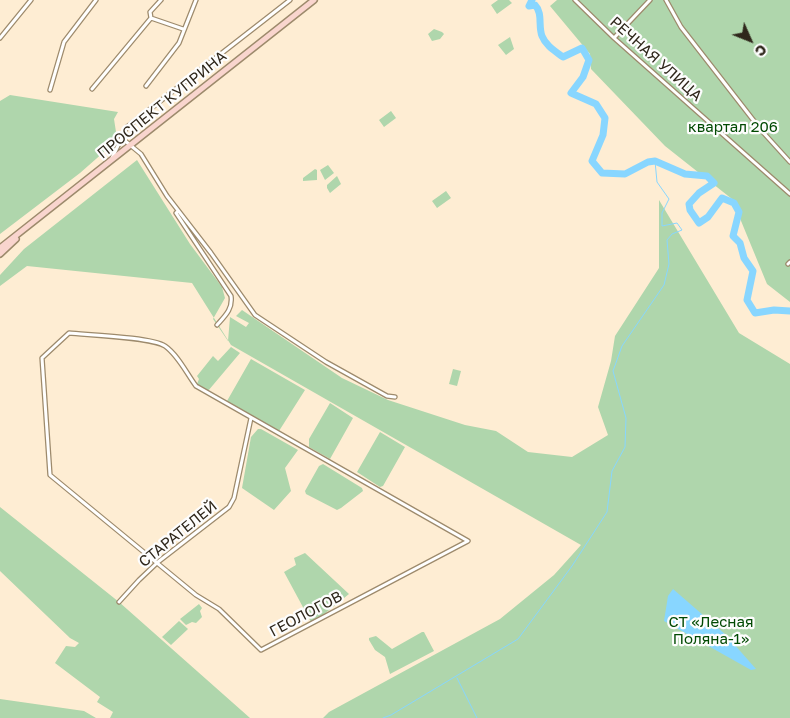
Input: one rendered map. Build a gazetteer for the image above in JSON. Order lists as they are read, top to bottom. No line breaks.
{"streets":{"main road":["ПРОСПЕКТ КУПРИНА"],"street":["РЕЧНАЯ УЛИЦА","СТАРАТЕЛЕЙ","ГЕОЛОГОВ"]},"crossings":[["СТАРАТЕЛЕЙ","ГЕОЛОГОВ"]],"parks":["квартал 206","СТ «Лесная Поляна-1»"],"north":"bottom right"}
